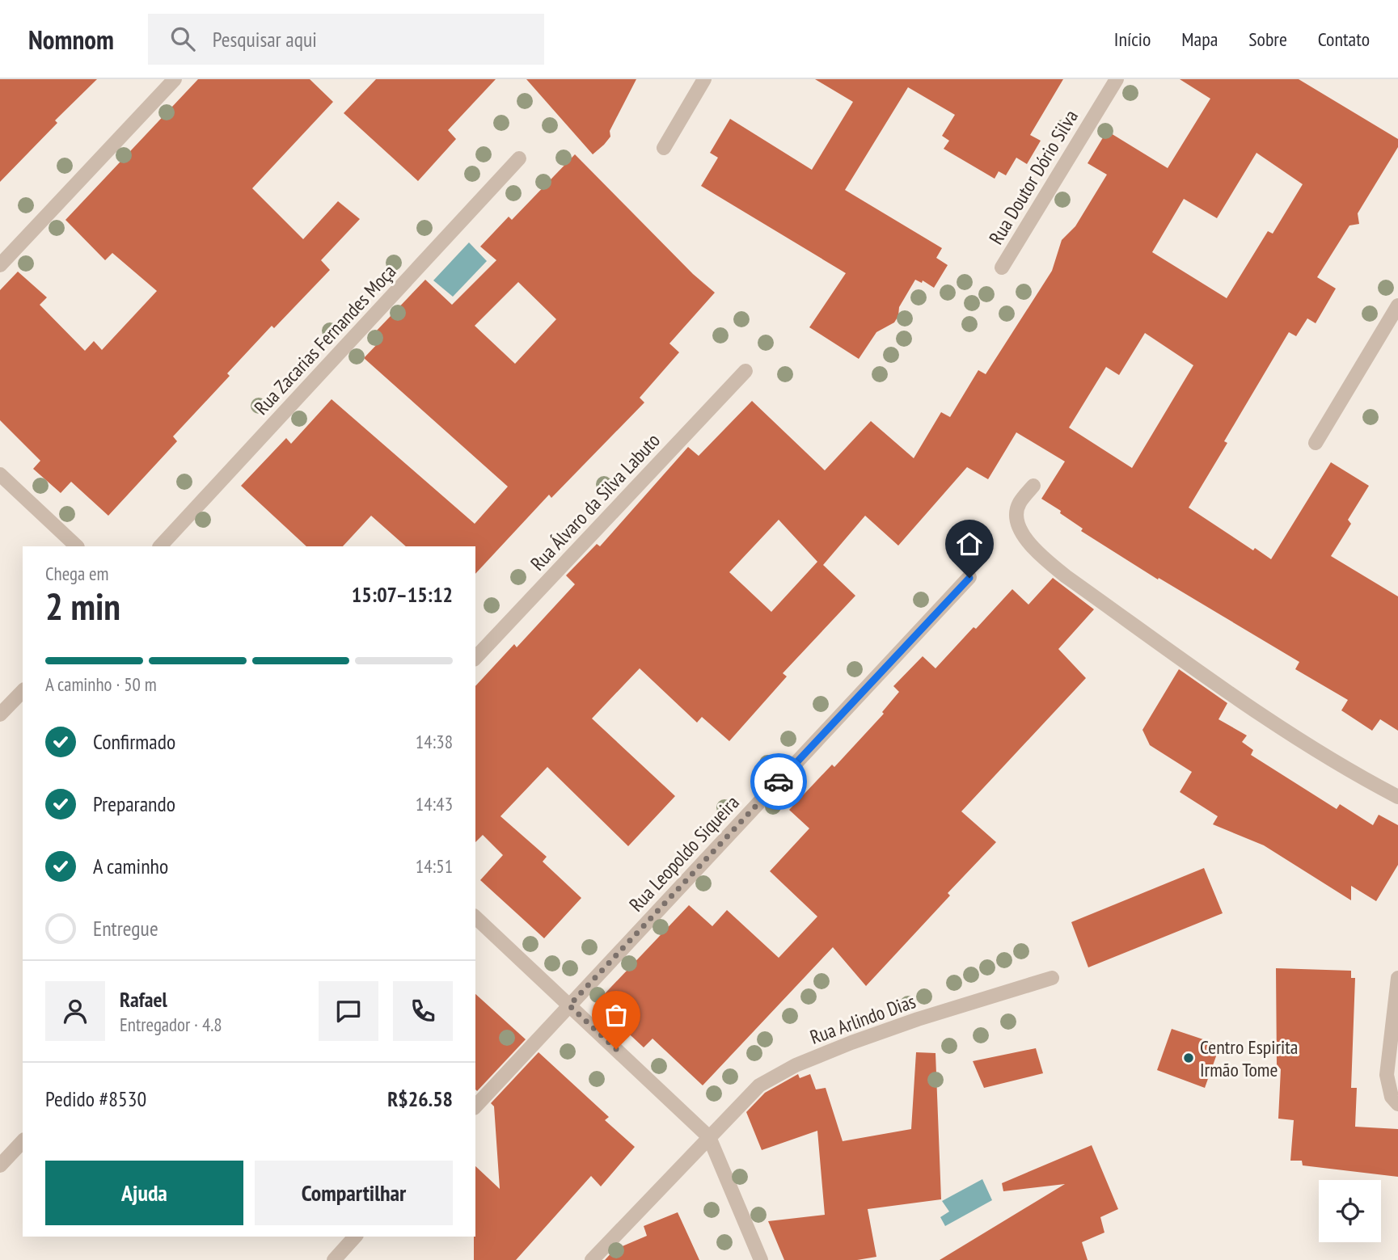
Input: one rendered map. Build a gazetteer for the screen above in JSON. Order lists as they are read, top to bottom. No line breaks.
{"streets":{"street":["Rua Doutor Dório Silva","Rua Zacarias Fernandes Moça","Rua Álvaro da Silva Labuto","Rua Leopoldo Siqueira","Rua Arlindo Dias"]},"places":["Centro Espirita Irmão Tome"],"page":{"header":"Nomnom","search":"Pesquisar aqui","nav":["Início","Mapa","Sobre","Contato"],"heading":["2 min","Chega em","15:07–15:12"],"panel":["Rafael","Entregador · 4.8","Pedido #8530","R$26.58"],"bar":"A caminho · 50 m","list":[["Confirmado","14:38"],["Preparando","14:43"],["A caminho","14:51"],"Entregue"],"buttons":["Ajuda","Compartilhar"]}}
